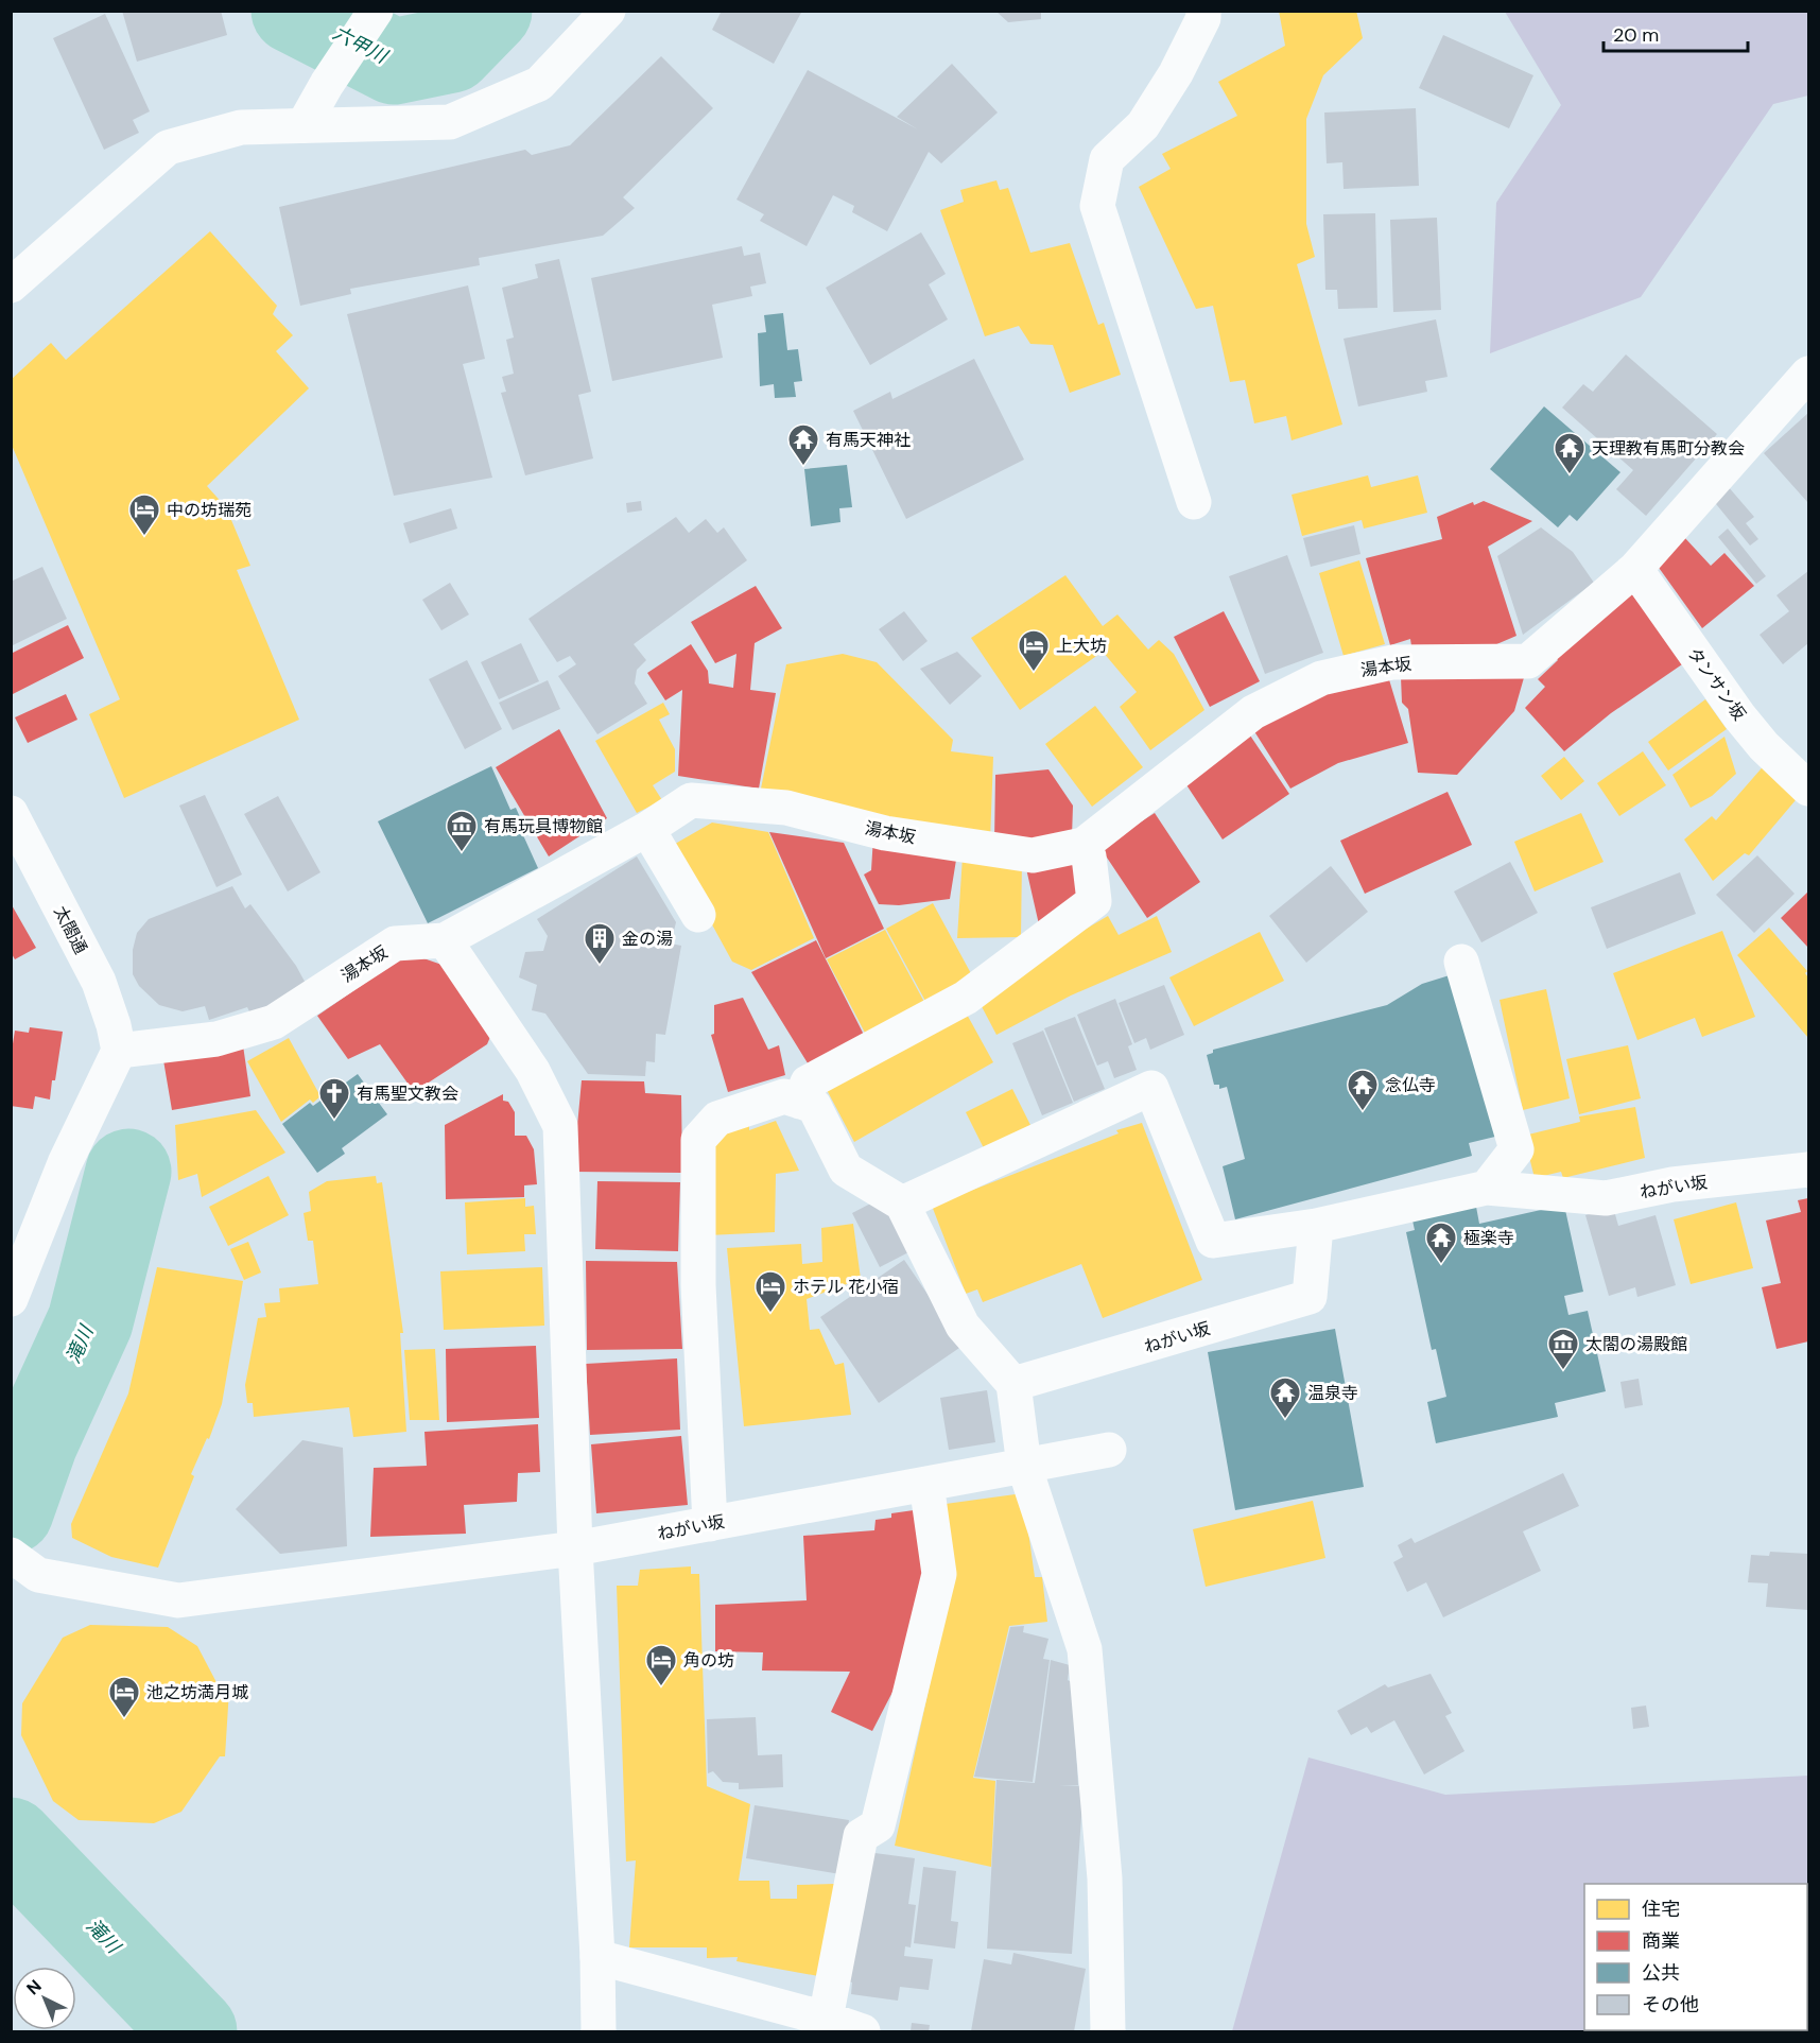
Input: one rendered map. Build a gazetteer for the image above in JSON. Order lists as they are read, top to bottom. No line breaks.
{"streets":{"street":["湯本坂","タンサン坂","太閤通","ねがい坂"]},"crossings":[["湯本坂","タンサン坂"],["湯本坂","太閤通"]],"water":["六甲川","滝川"],"places":{"temple":["有馬天神社","天理教有馬町分教会","念仏寺","極楽寺","温泉寺"],"hotel":["中の坊瑞苑","上大坊","ホテル 花小宿","角の坊","池之坊満月城"],"museum":["有馬玩具博物館","太閤の湯殿館"],"building":["金の湯"],"church":["有馬聖文教会"]},"legend":["住宅","商業","公共","その他"],"scale_bar":"20 m","north":"top left"}
